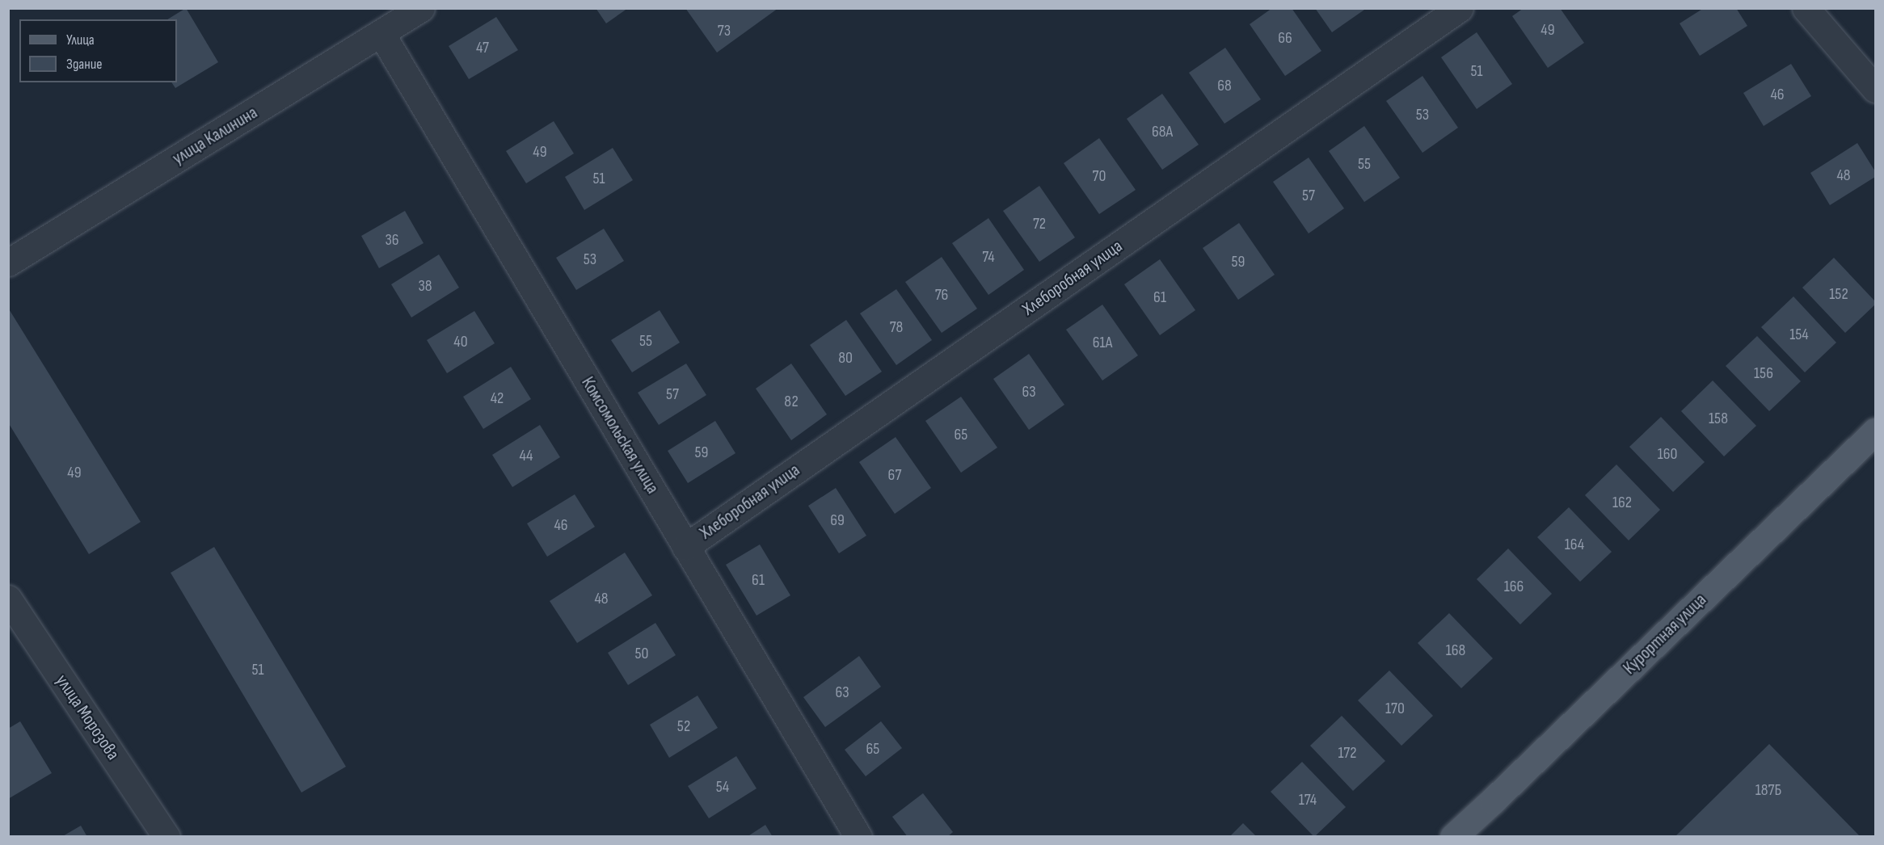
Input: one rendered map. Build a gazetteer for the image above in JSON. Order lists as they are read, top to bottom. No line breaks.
{"streets":{"main road":["Курортная улица"],"street":["улица Калинина","Хлеборобная улица","Комсомольская улица","улица Морозова"]},"crossings":[["улица Калинина","Комсомольская улица"],["Хлеборобная улица","Комсомольская улица"]],"house_numbers":["49","73","66","47","51","68","46","53","68А","49","55","48","70","51","57","72","36","74","53","59","38","152","76","61","78","154","55","40","61А","80","156","63","57","42","82","158","65","59","160","44","49","67","162","69","46","164","61","166","48","168","50","51","63","170","52","65","172","54","187Б","174"],"legend":["Улица","Здание"]}
